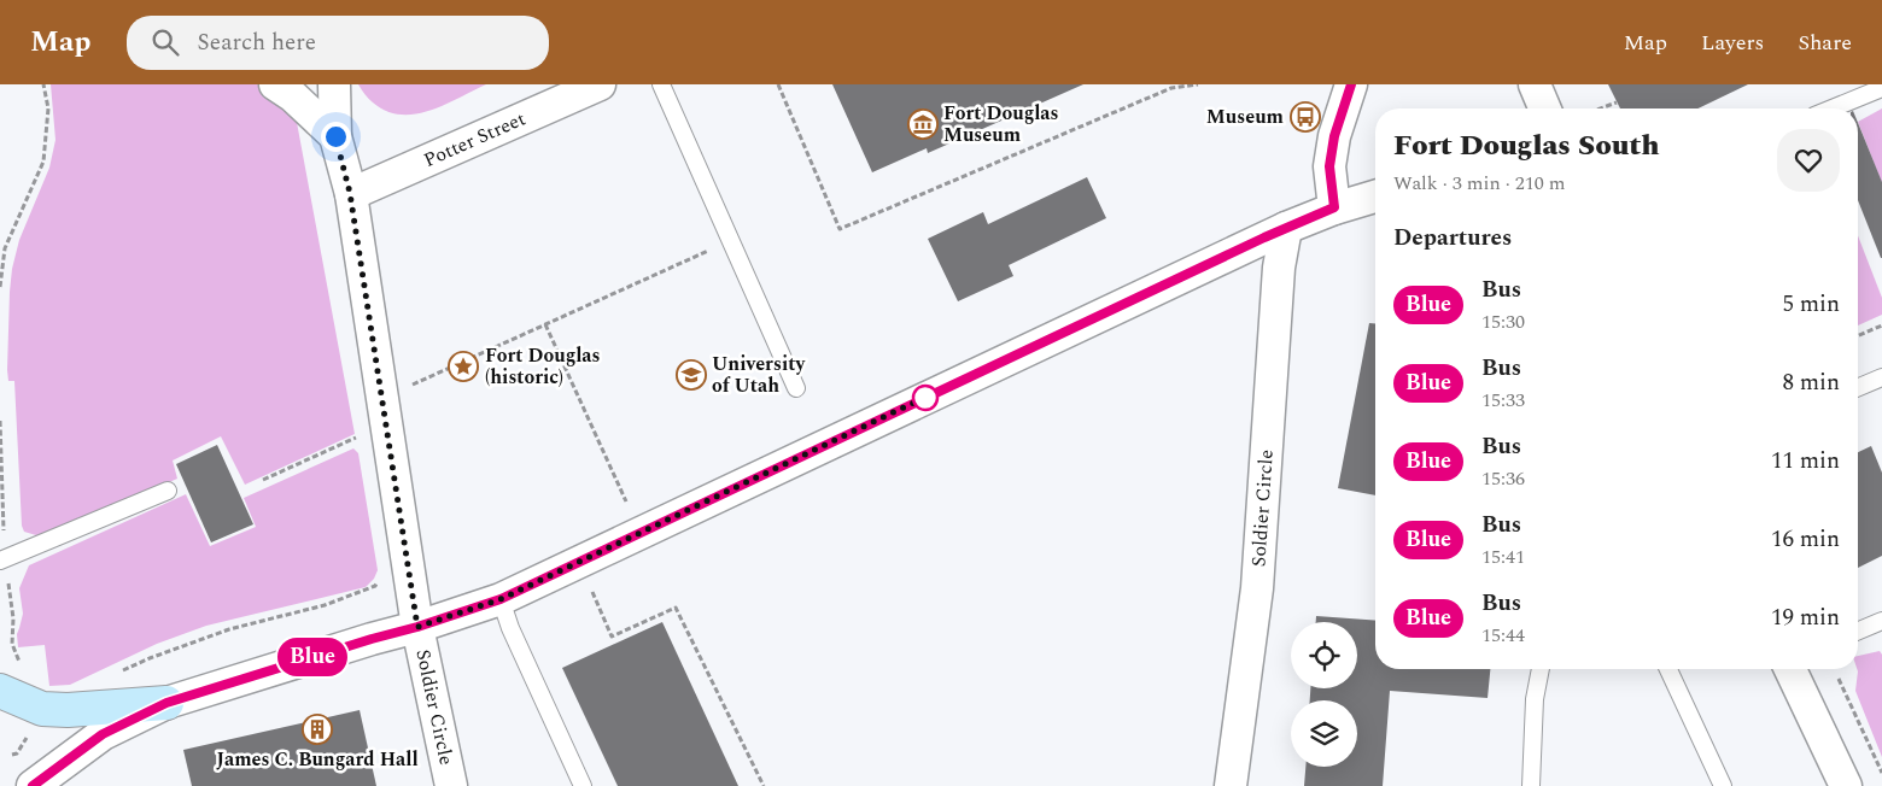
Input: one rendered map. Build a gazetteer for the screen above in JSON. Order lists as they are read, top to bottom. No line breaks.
{"streets":{"street":["Potter Street","Soldier Circle"]},"crossings":[["Potter Street","Soldier Circle"]],"places":{"bus stop":["Museum"],"museum":["Fort Douglas Museum"],"place":["Fort Douglas (historic)"],"school or university":["University of Utah"],"building":["James C. Bungard Hall"]},"lines":["bus line Blue"],"page":{"header":"Map","search":"Search here","nav":["Map","Layers","Share"],"on_map":"Blue","heading":[["Fort Douglas South","Walk · 3 min · 210 m"],"Departures"],"list":[{"mark":"Blue","name":"Bus","note":"15:30","value":"5 min"},{"mark":"Blue","name":"Bus","note":"15:33","value":"8 min"},{"mark":"Blue","name":"Bus","note":"15:36","value":"11 min"},{"mark":"Blue","name":"Bus","note":"15:41","value":"16 min"},{"mark":"Blue","name":"Bus","note":"15:44","value":"19 min"}]}}
